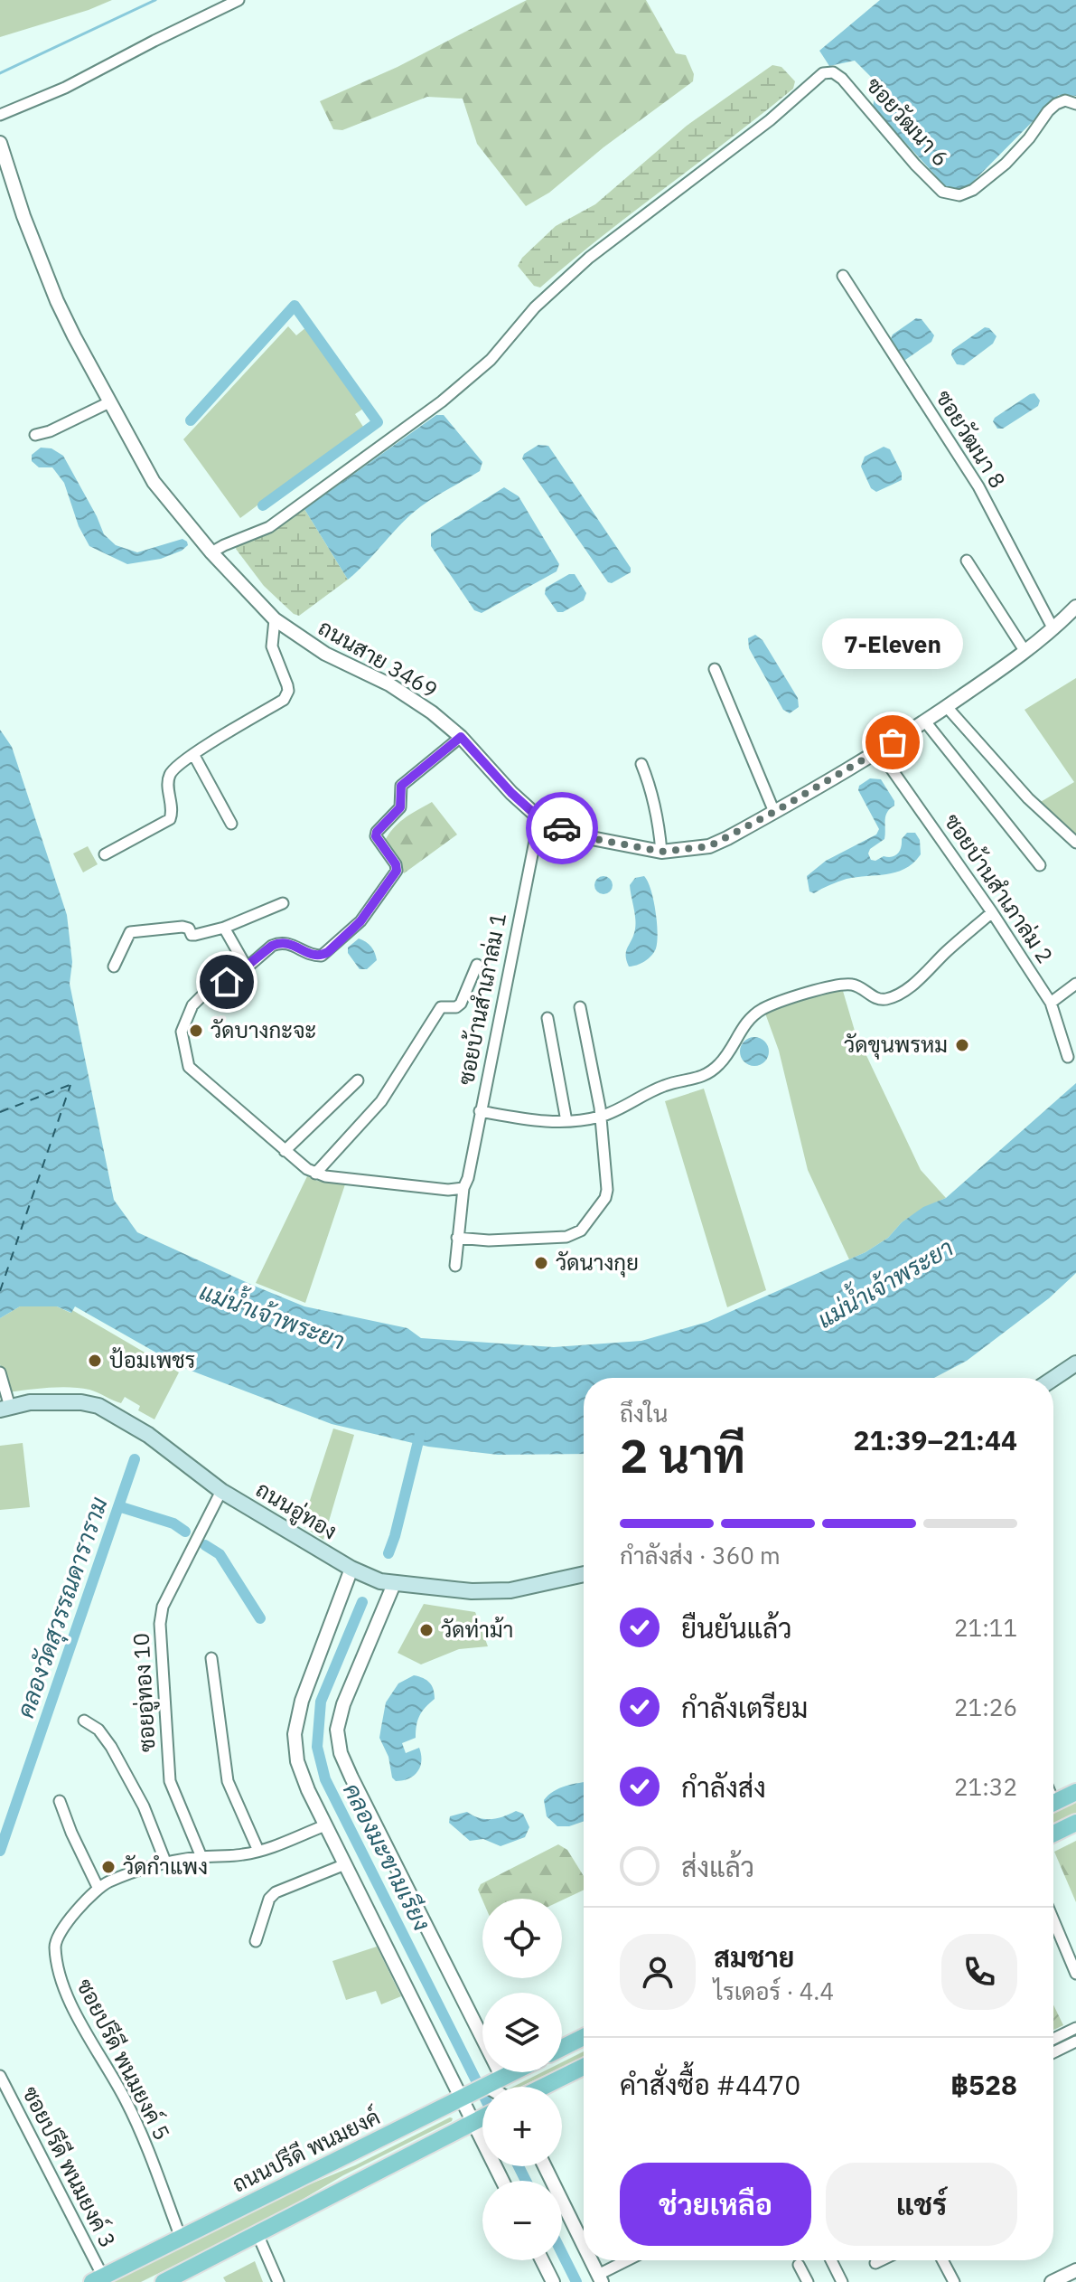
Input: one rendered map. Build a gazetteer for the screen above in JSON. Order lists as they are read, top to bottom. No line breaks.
{"streets":{"main road":["ถนนอู่ทอง","ถนนปรีดี พนมยงค์"],"street":["ซอยวัฒนา 6","ซอยวัฒนา 8","ถนนสาย 3469","ซอยบ้านสำเภาล่ม 2","ซอยบ้านสำเภาล่ม 1","ซอยอู่ทอง 10","ซอยปรีดี พนมยงค์ 5","ซอยปรีดี พนมยงค์ 3"]},"crossings":[["ซอยวัฒนา 6","ถนนสาย 3469"],["ซอยวัฒนา 8","ถนนสาย 3469"],["ถนนสาย 3469","ซอยบ้านสำเภาล่ม 2"],["ถนนสาย 3469","ซอยบ้านสำเภาล่ม 1"],["ถนนอู่ทอง","ซอยอู่ทอง 10"],["ซอยอู่ทอง 10","ซอยปรีดี พนมยงค์ 5"],["ซอยปรีดี พนมยงค์ 5","ถนนปรีดี พนมยงค์"],["ถนนปรีดี พนมยงค์","ซอยปรีดี พนมยงค์ 3"]],"water":["แม่น้ำเจ้าพระยา","คลองวัดสุวรรณดาราราม","คลองมะขามเรียง"],"places":["7-Eleven","วัดบางกะจะ","วัดขุนพรหม","วัดนางกุย","ป้อมเพชร","วัดท่าม้า","วัดกำแพง"],"page":{"bubble":"7-Eleven","heading":["2 นาที","ถึงใน","21:39–21:44"],"panel":["สมชาย","ไรเดอร์ · 4.4","คำสั่งซื้อ #4470","฿528"],"bar":"กำลังส่ง · 360 m","list":[["ยืนยันแล้ว","21:11"],["กำลังเตรียม","21:26"],["กำลังส่ง","21:32"],"ส่งแล้ว"],"map_buttons":["+","−"],"buttons":["ช่วยเหลือ","แชร์"]}}
